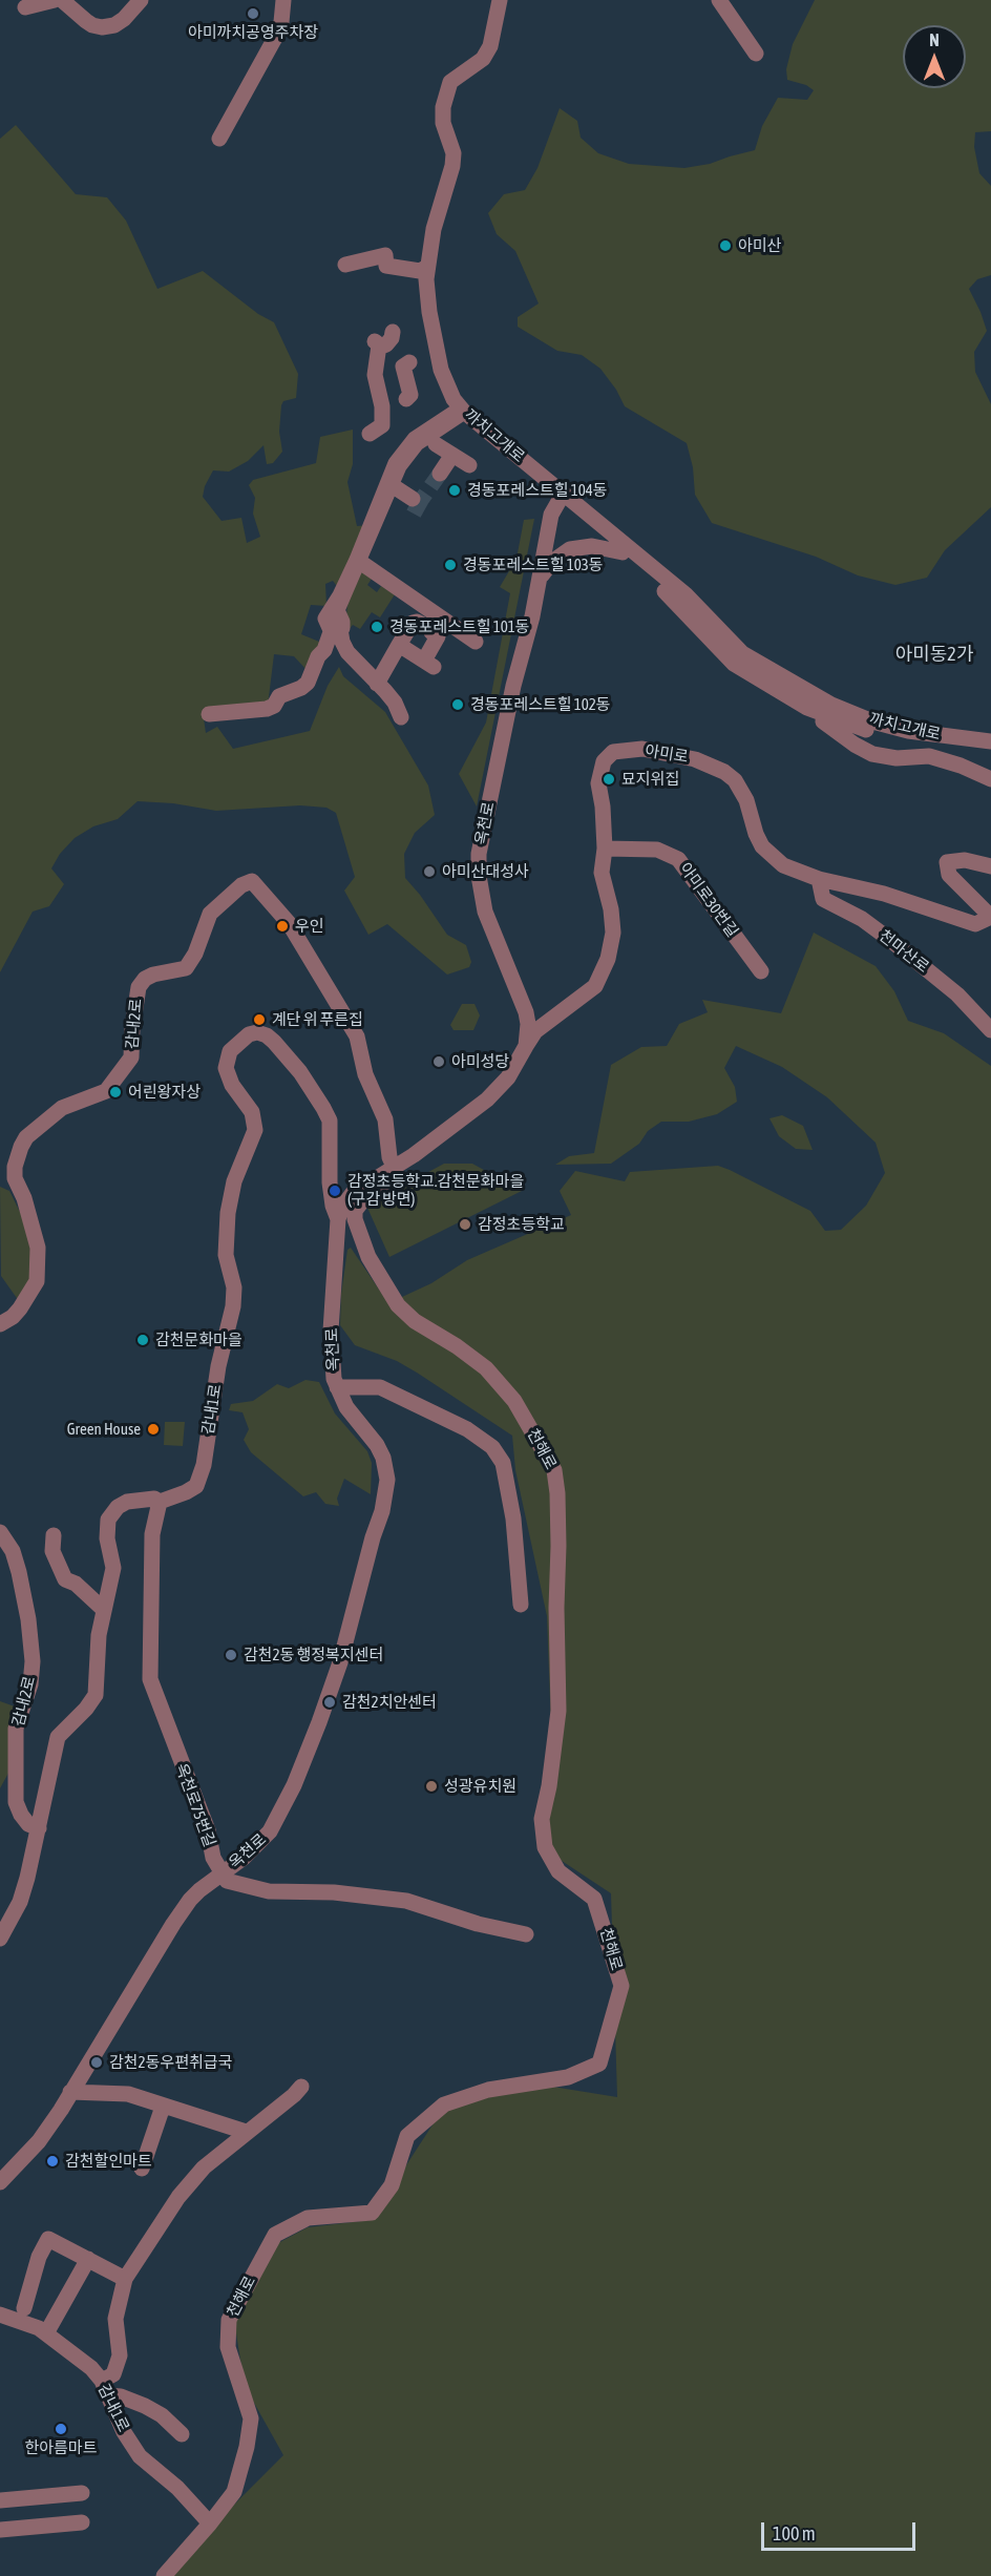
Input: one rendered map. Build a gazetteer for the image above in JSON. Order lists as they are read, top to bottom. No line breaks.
{"streets":{"street":["까치고개로","아미로","옥천로","아미로30번길","천마산로","감내2로","감내1로","천해로","옥천로75번길"]},"crossings":[["까치고개로","옥천로"],["아미로","옥천로"],["아미로","아미로30번길"],["아미로","천마산로"],["옥천로","감내2로"],["옥천로","감내1로"],["옥천로","천해로"],["옥천로","옥천로75번길"],["감내2로","감내1로"],["감내2로","천해로"],["감내1로","천해로"],["감내1로","옥천로75번길"]],"districts":["아미동2가"],"places":["아미까치공영주차장","아미산","경동포레스트힐 104동","경동포레스트힐 103동","경동포레스트힐 101동","경동포레스트힐 102동","묘지위집","아미산대성사","우인","계단 위 푸른집","아미성당","어린왕자상","감정초등학교.감천문화마을 (구감 방면)","감정초등학교","감천문화마을","Green House","감천2동 행정복지센터","감천2치안센터","성광유치원","감천2동우편취급국","감천할인마트","한아름마트"],"scale_bar":"100 m","north":"top"}
